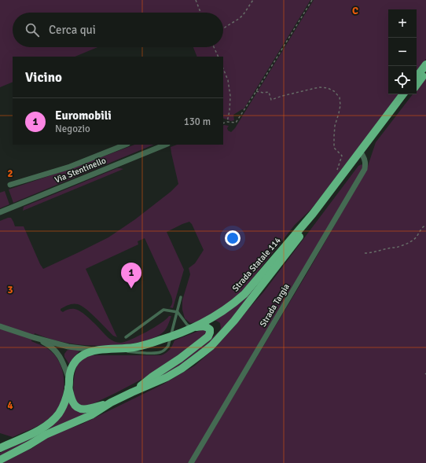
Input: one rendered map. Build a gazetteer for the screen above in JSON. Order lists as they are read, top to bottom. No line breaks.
{"streets":{"main road":["Strada Statale 114"],"street":["Via Stentinello","Strada Targia"]},"crossings":[["Strada Statale 114","Strada Targia"]],"page":{"map_buttons":["+","−"],"search":"Cerca qui","heading":"Vicino","list":[{"mark":"1","name":"Euromobili","note":"Negozio","value":"130 m"}],"pins":"1"},"grid":{"columns":["C"],"rows":["2","3","4"]}}
